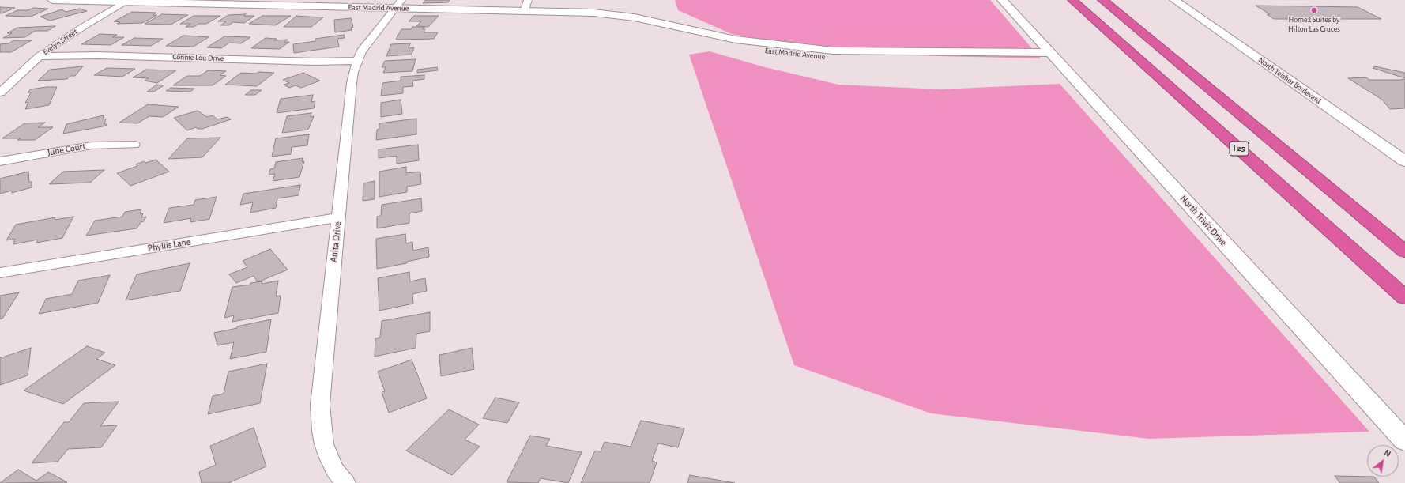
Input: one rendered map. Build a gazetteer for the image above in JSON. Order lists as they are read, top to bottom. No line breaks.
{"streets":{"highway":["I 25"],"street":["East Madrid Avenue","Evelyn Street","Connie Lou Drive","North Telshor Boulevard","June Court","North Triviz Drive","Anita Drive","Phyllis Lane"]},"crossings":[["East Madrid Avenue","Evelyn Street"],["East Madrid Avenue","North Triviz Drive"],["East Madrid Avenue","Anita Drive"],["Evelyn Street","Connie Lou Drive"],["Connie Lou Drive","Anita Drive"],["Anita Drive","Phyllis Lane"]],"places":["Home2 Suites by Hilton Las Cruces"],"north":"top right"}
